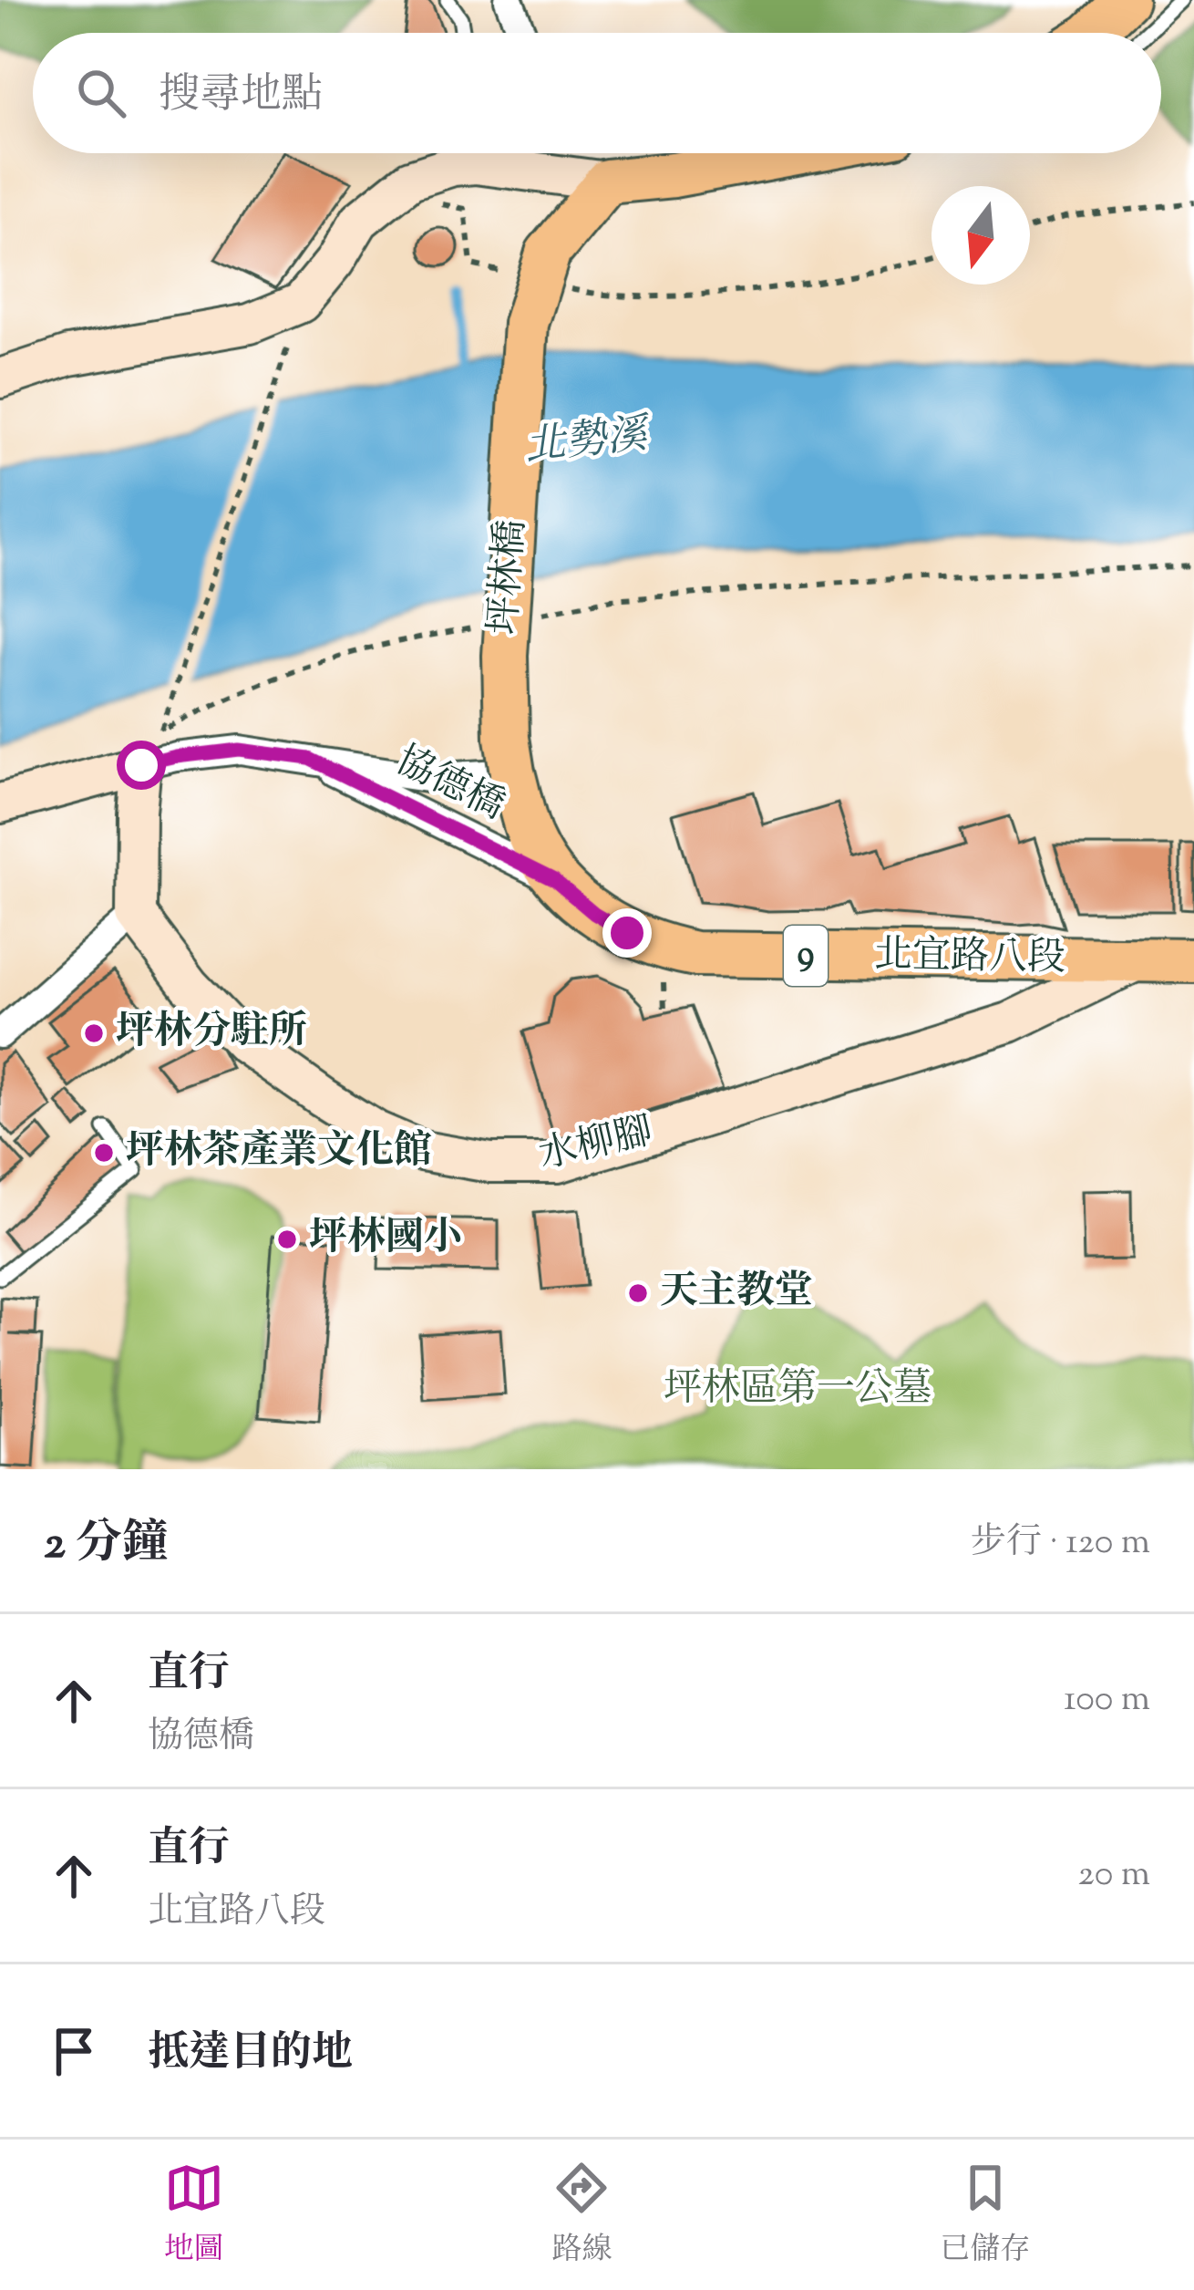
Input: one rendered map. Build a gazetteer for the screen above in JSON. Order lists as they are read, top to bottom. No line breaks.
{"streets":{"main road":["坪林橋","9","北宜路八段","水柳腳"],"street":["協德橋"]},"crossings":[["坪林橋","協德橋"],["坪林橋","9"],["坪林橋","北宜路八段"],["協德橋","北宜路八段"],["北宜路八段","水柳腳"]],"water":["北勢溪"],"parks":["坪林區第一公墓"],"places":["坪林分駐所","坪林茶產業文化館","坪林國小","天主教堂"],"north":"bottom","page":{"search":"搜尋地點","heading":["2 分鐘","步行 · 120 m"],"list":[["直行","協德橋","100 m"],["直行","北宜路八段","20 m"],"抵達目的地"],"nav":["地圖","路線","已儲存"]}}
